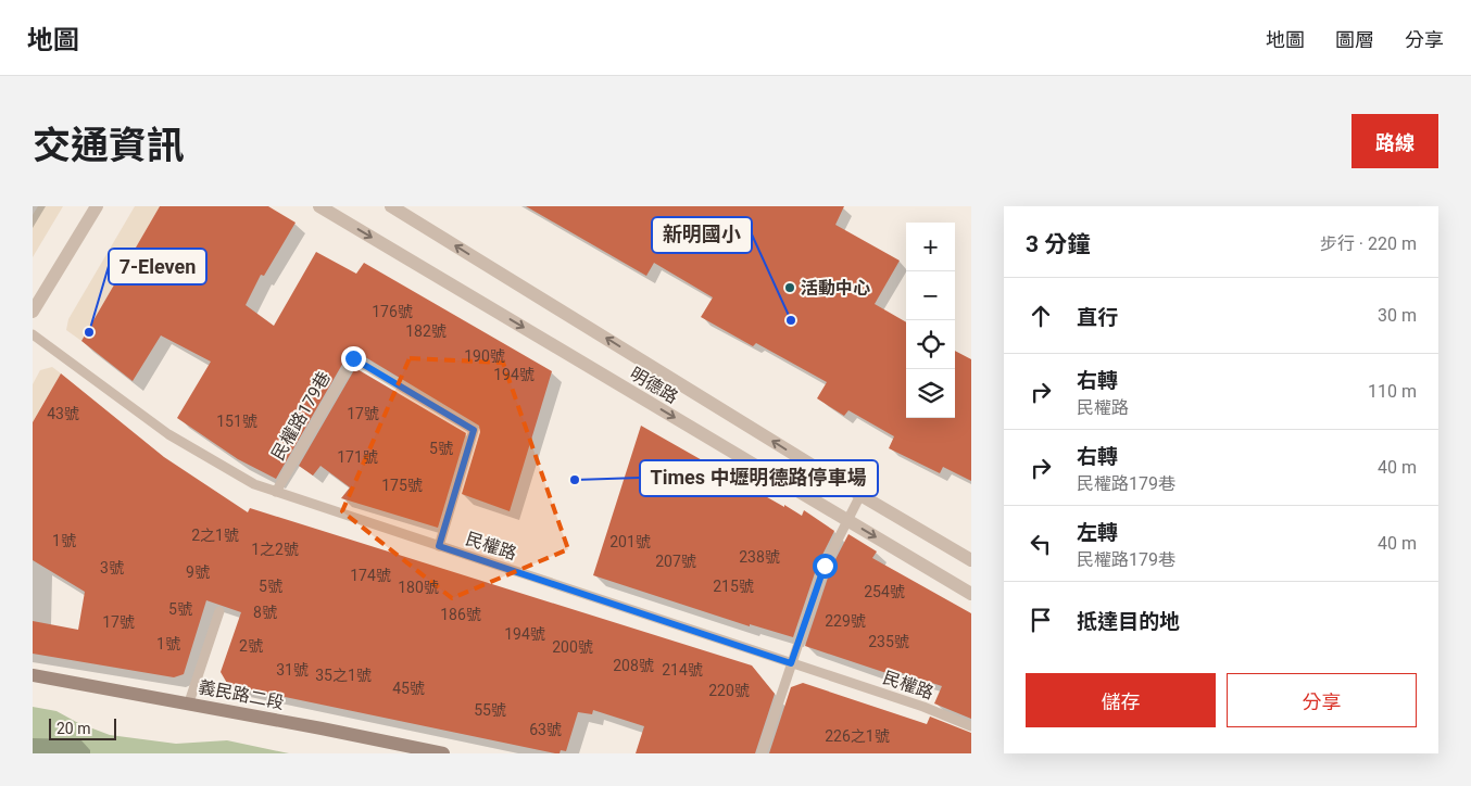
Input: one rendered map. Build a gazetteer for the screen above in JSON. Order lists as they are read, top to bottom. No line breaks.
{"streets":{"street":["明德路","義民路二段"],"lane":["民權路179巷","民權路"]},"crossings":[["民權路179巷","民權路"]],"places":["活動中心","新明國小","7-Eleven","Times 中壢明德路停車場"],"house_numbers":["176號","182號","190號","194號","43號","17號","151號","5號","171號","175號","2之1號","1號","201號","1之2號","238號","207號","3號","9號","174號","5號","215號","180號","254號","5號","8號","186號","229號","17號","194號","235號","1號","2號","200號","208號","31號","214號","35之1號","45號","220號","55號","63號","226之1號"],"scale_bar":"20 m","page":{"header":"地圖","nav":["地圖","圖層","分享"],"title":"交通資訊","buttons":["路線",["儲存","分享"]],"heading":["3 分鐘","步行 · 220 m"],"map_buttons":["+","−"],"list":[["直行","30 m"],["右轉","民權路","110 m"],["右轉","民權路179巷","40 m"],["左轉","民權路179巷","40 m"],"抵達目的地"],"scale":"20 m"}}
